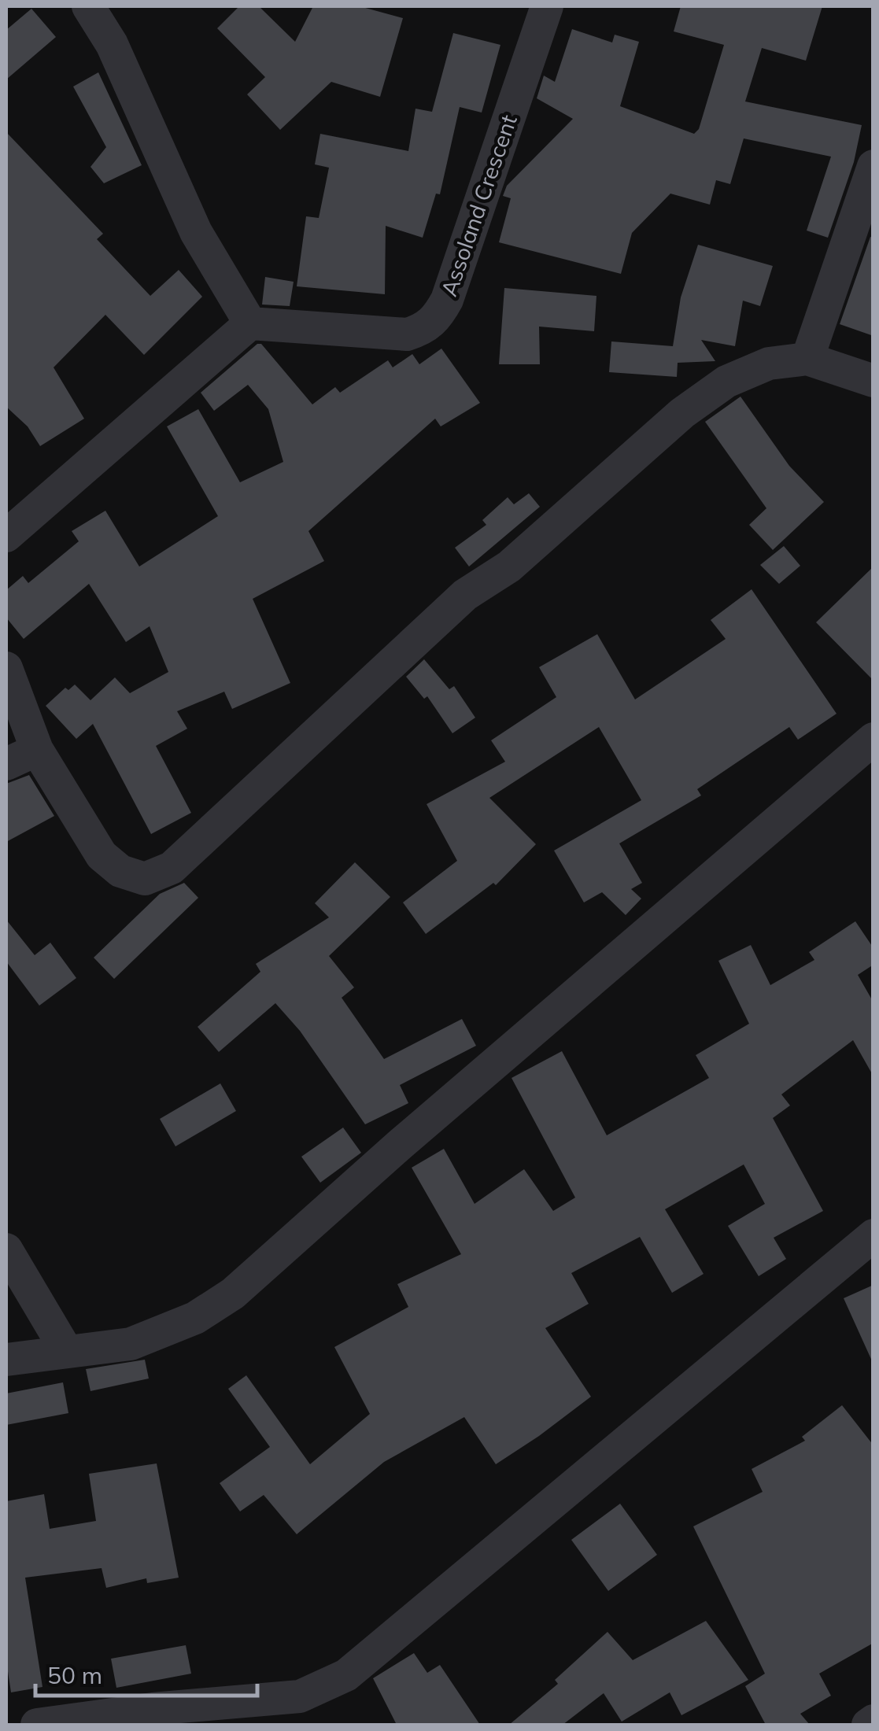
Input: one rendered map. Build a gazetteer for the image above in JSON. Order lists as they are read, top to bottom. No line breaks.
{"streets":{"street":["Assoland Crescent"]},"scale_bar":"50 m"}
